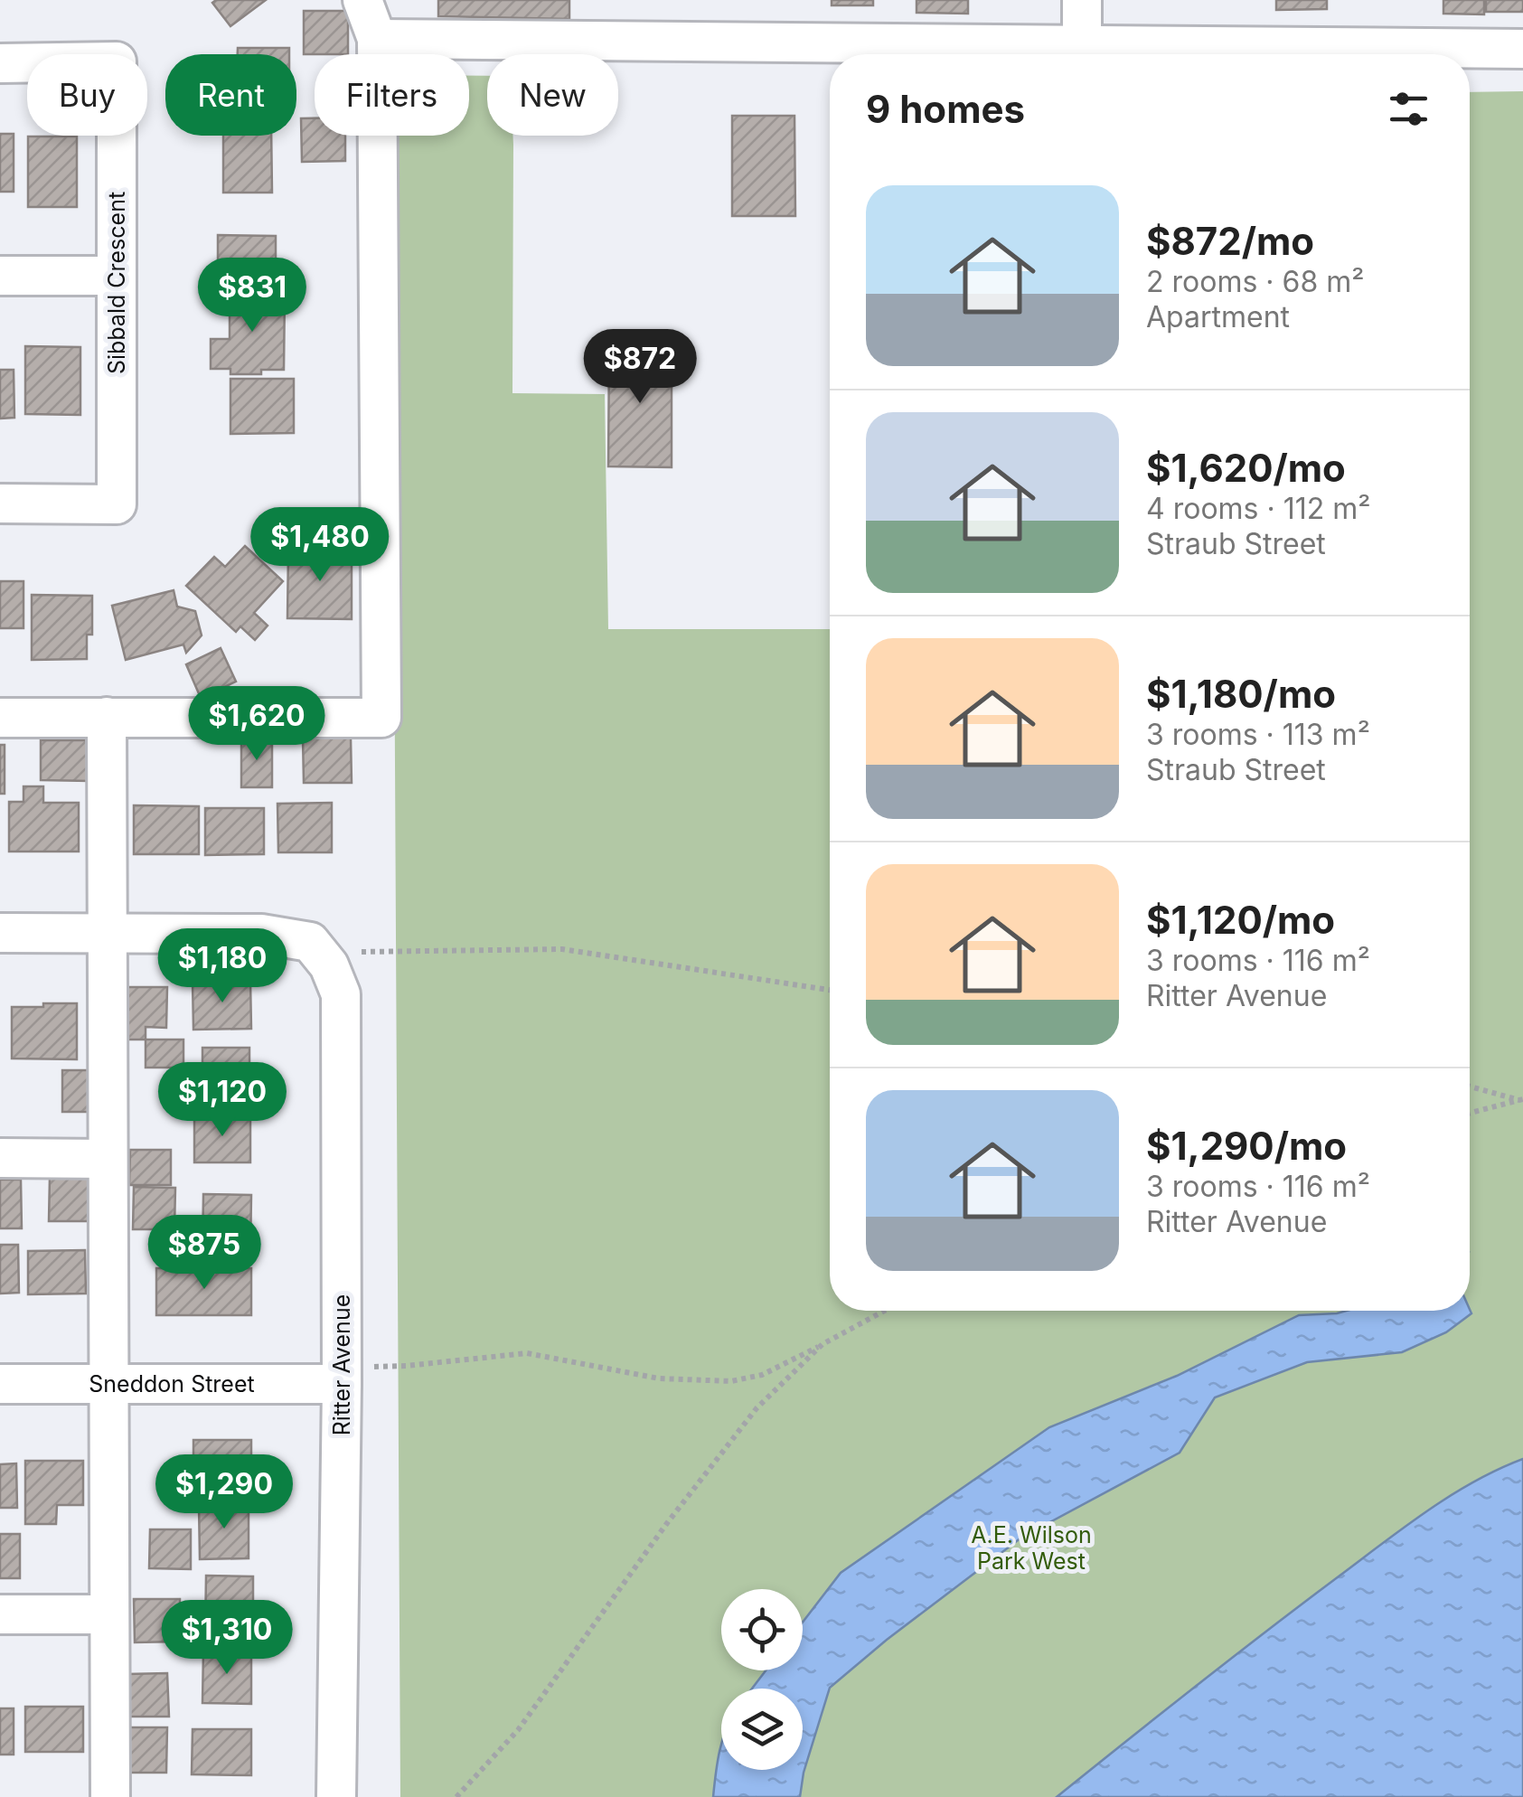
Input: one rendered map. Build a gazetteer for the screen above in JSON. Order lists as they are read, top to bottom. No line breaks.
{"streets":{"street":["Sibbald Crescent","Ritter Avenue","Sneddon Street"]},"crossings":[["Ritter Avenue","Sneddon Street"]],"parks":["A.E. Wilson Park West"],"page":{"chip":["Buy","Rent","Filters","New"],"heading":"9 homes","list":[{"name":"$872/mo","note":"2 rooms · 68 m² · Apartment"},{"name":"$1,620/mo","note":"4 rooms · 112 m² · Straub Street"},{"name":"$1,180/mo","note":"3 rooms · 113 m² · Straub Street"},{"name":"$1,120/mo","note":"3 rooms · 116 m² · Ritter Avenue"},{"name":"$1,290/mo","note":"3 rooms · 116 m² · Ritter Avenue"}],"price":["$831","$872","$1,480","$1,620","$1,180","$1,120","$875","$1,290","$1,310"]}}
